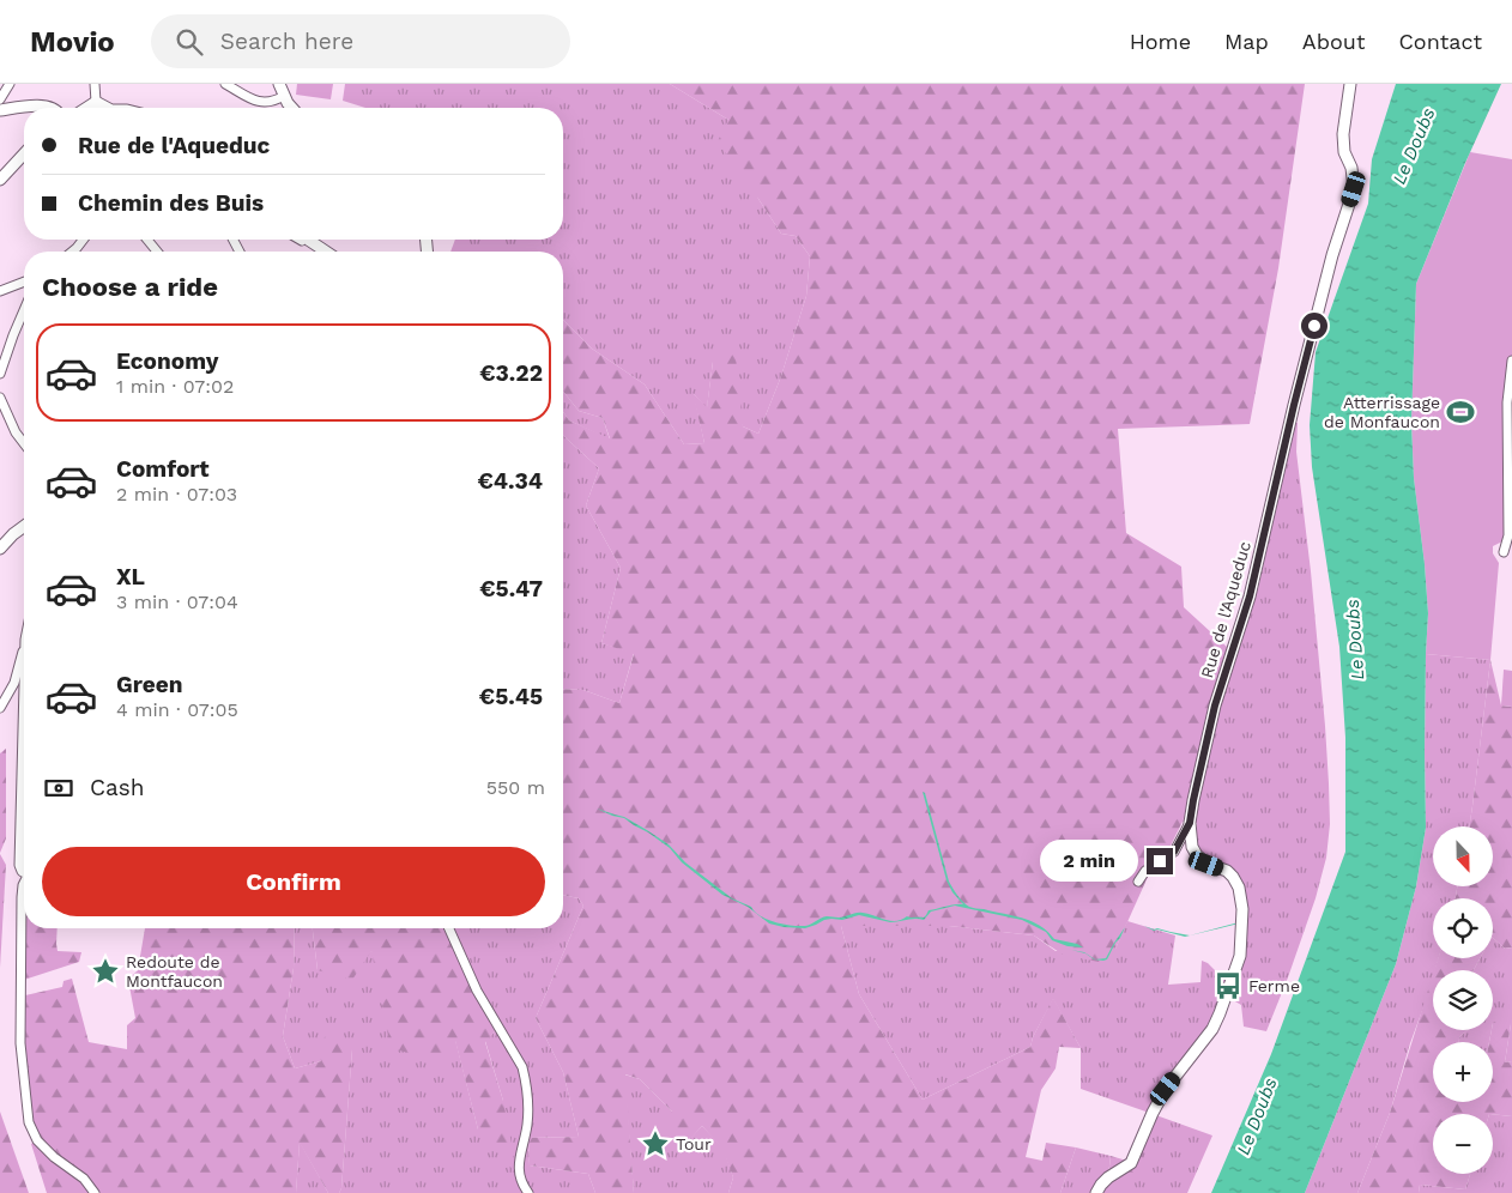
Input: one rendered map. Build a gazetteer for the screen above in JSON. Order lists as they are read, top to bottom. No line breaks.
{"streets":{"street":["Rue de l'Aqueduc"]},"water":["Le Doubs"],"places":{"sports":["Atterrissage de Monfaucon"],"place":["Redoute de Montfaucon","Tour"],"bus stop":["Ferme"]},"north":"bottom","page":{"header":"Movio","search":"Search here","nav":["Home","Map","About","Contact"],"banner":["Rue de l'Aqueduc","Chemin des Buis"],"heading":"Choose a ride","list":[{"name":"Economy","note":"1 min · 07:02","value":"€3.22"},{"name":"Comfort","note":"2 min · 07:03","value":"€4.34"},{"name":"XL","note":"3 min · 07:04","value":"€5.47"},{"name":"Green","note":"4 min · 07:05","value":"€5.45"}],"pay":["Cash","550 m"],"map_buttons":["+","−"],"buttons":"Confirm","bubble":"2 min"}}
